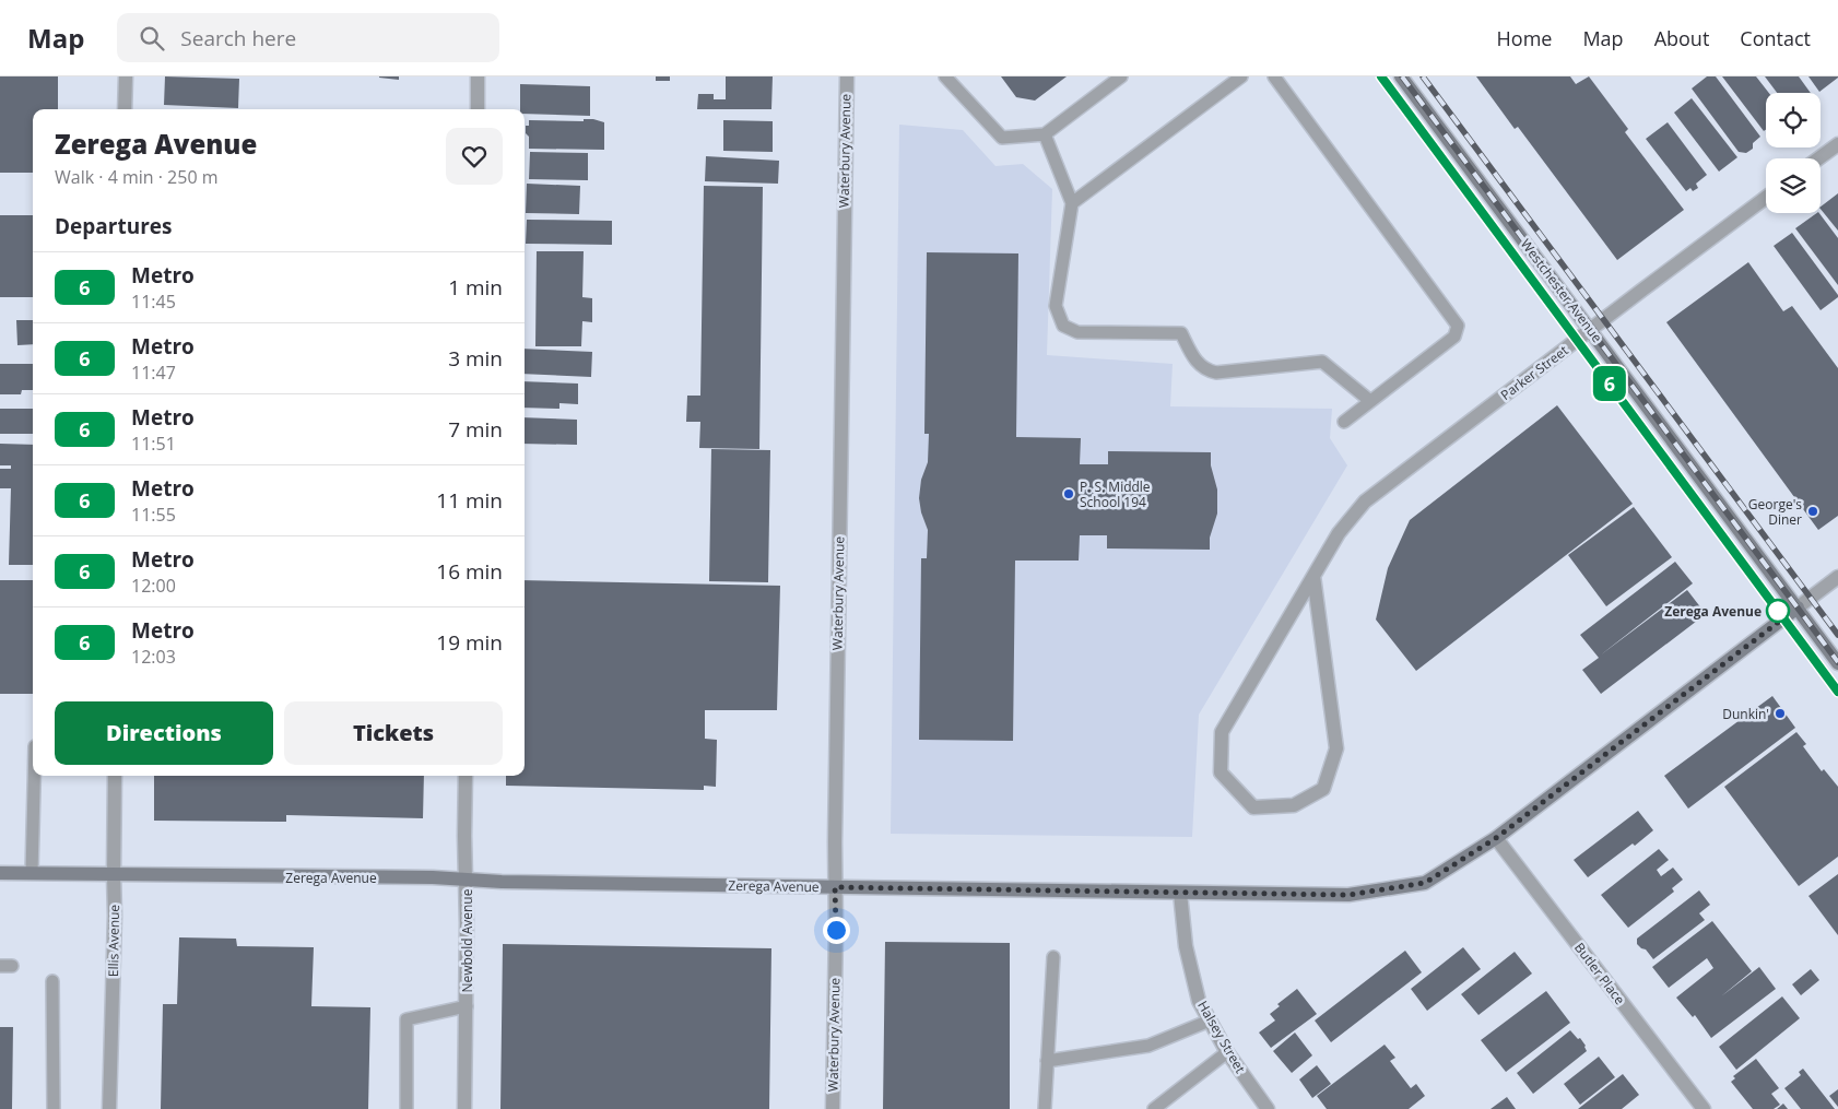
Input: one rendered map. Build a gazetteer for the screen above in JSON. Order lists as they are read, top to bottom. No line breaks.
{"streets":{"main road":["Westchester Avenue","Zerega Avenue"],"street":["Waterbury Avenue","Parker Street","Ellis Avenue","Newbold Avenue","Butler Place","Halsey Street"]},"crossings":[["Waterbury Avenue","Zerega Avenue"],["Westchester Avenue","Parker Street"],["Westchester Avenue","Zerega Avenue"],["Zerega Avenue","Ellis Avenue"],["Zerega Avenue","Newbold Avenue"],["Zerega Avenue","Butler Place"],["Zerega Avenue","Halsey Street"]],"places":["P. S. Middle School 194","George's Diner","Zerega Avenue","Dunkin'"],"lines":["metro line 6"],"page":{"header":"Map","search":"Search here","nav":["Home","Map","About","Contact"],"on_map":"6","heading":[["Zerega Avenue","Walk · 4 min · 250 m"],"Departures"],"list":[{"mark":"6","name":"Metro","note":"11:45","value":"1 min"},{"mark":"6","name":"Metro","note":"11:47","value":"3 min"},{"mark":"6","name":"Metro","note":"11:51","value":"7 min"},{"mark":"6","name":"Metro","note":"11:55","value":"11 min"},{"mark":"6","name":"Metro","note":"12:00","value":"16 min"},{"mark":"6","name":"Metro","note":"12:03","value":"19 min"}],"buttons":["Directions","Tickets"]}}
